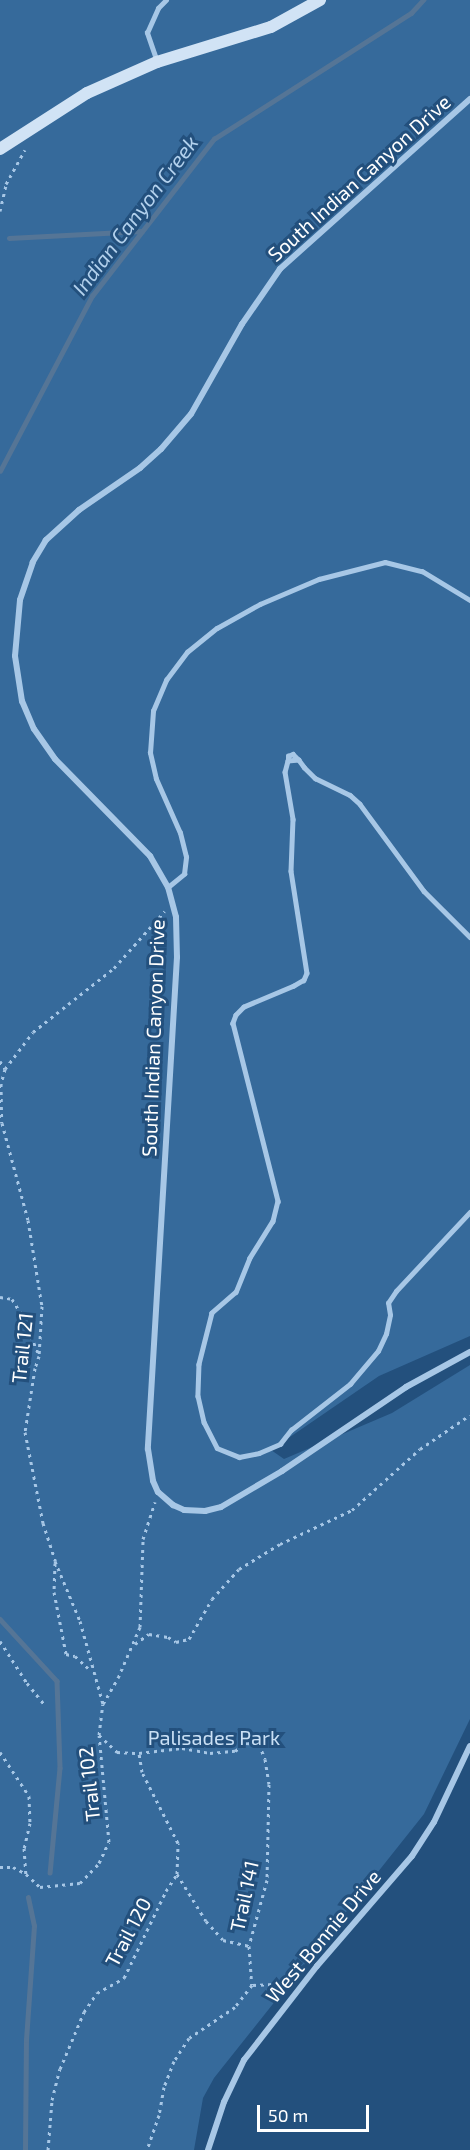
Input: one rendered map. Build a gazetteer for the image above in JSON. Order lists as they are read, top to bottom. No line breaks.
{"streets":{"street":["South Indian Canyon Drive","West Bonnie Drive"],"path":["Trail 121","Trail 102","Trail 141","Trail 120"]},"crossings":[["South Indian Canyon Drive","Trail 102"],["Trail 121","Trail 102"],["Trail 102","Trail 141"],["Trail 141","Trail 120"]],"water":["Indian Canyon Creek"],"parks":["Palisades Park"],"scale_bar":"50 m"}
